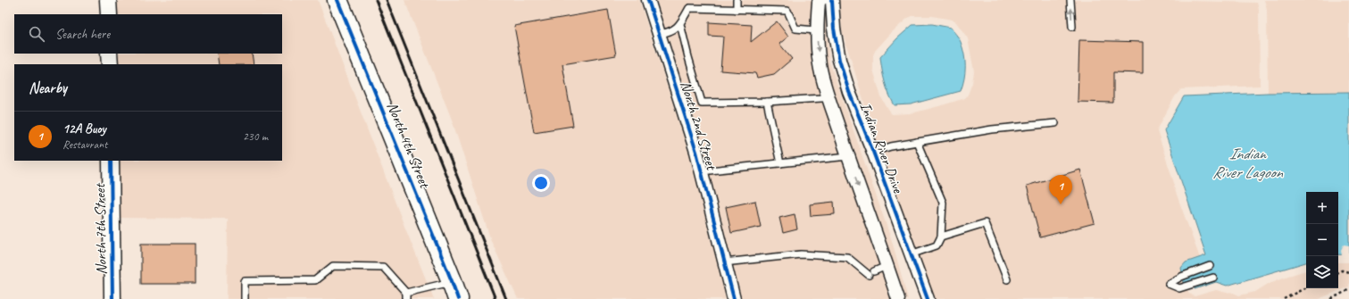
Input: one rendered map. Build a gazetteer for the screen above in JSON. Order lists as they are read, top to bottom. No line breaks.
{"streets":{"main road":["North 4th Street"],"street":["North 2nd Street","Indian River Drive","North 7th Street"]},"water":["Indian River Lagoon"],"page":{"search":"Search here","heading":"Nearby","list":[{"mark":"1","name":"12A Buoy","note":"Restaurant","value":"230 m"}],"pins":"1","map_buttons":["+","−"]}}
